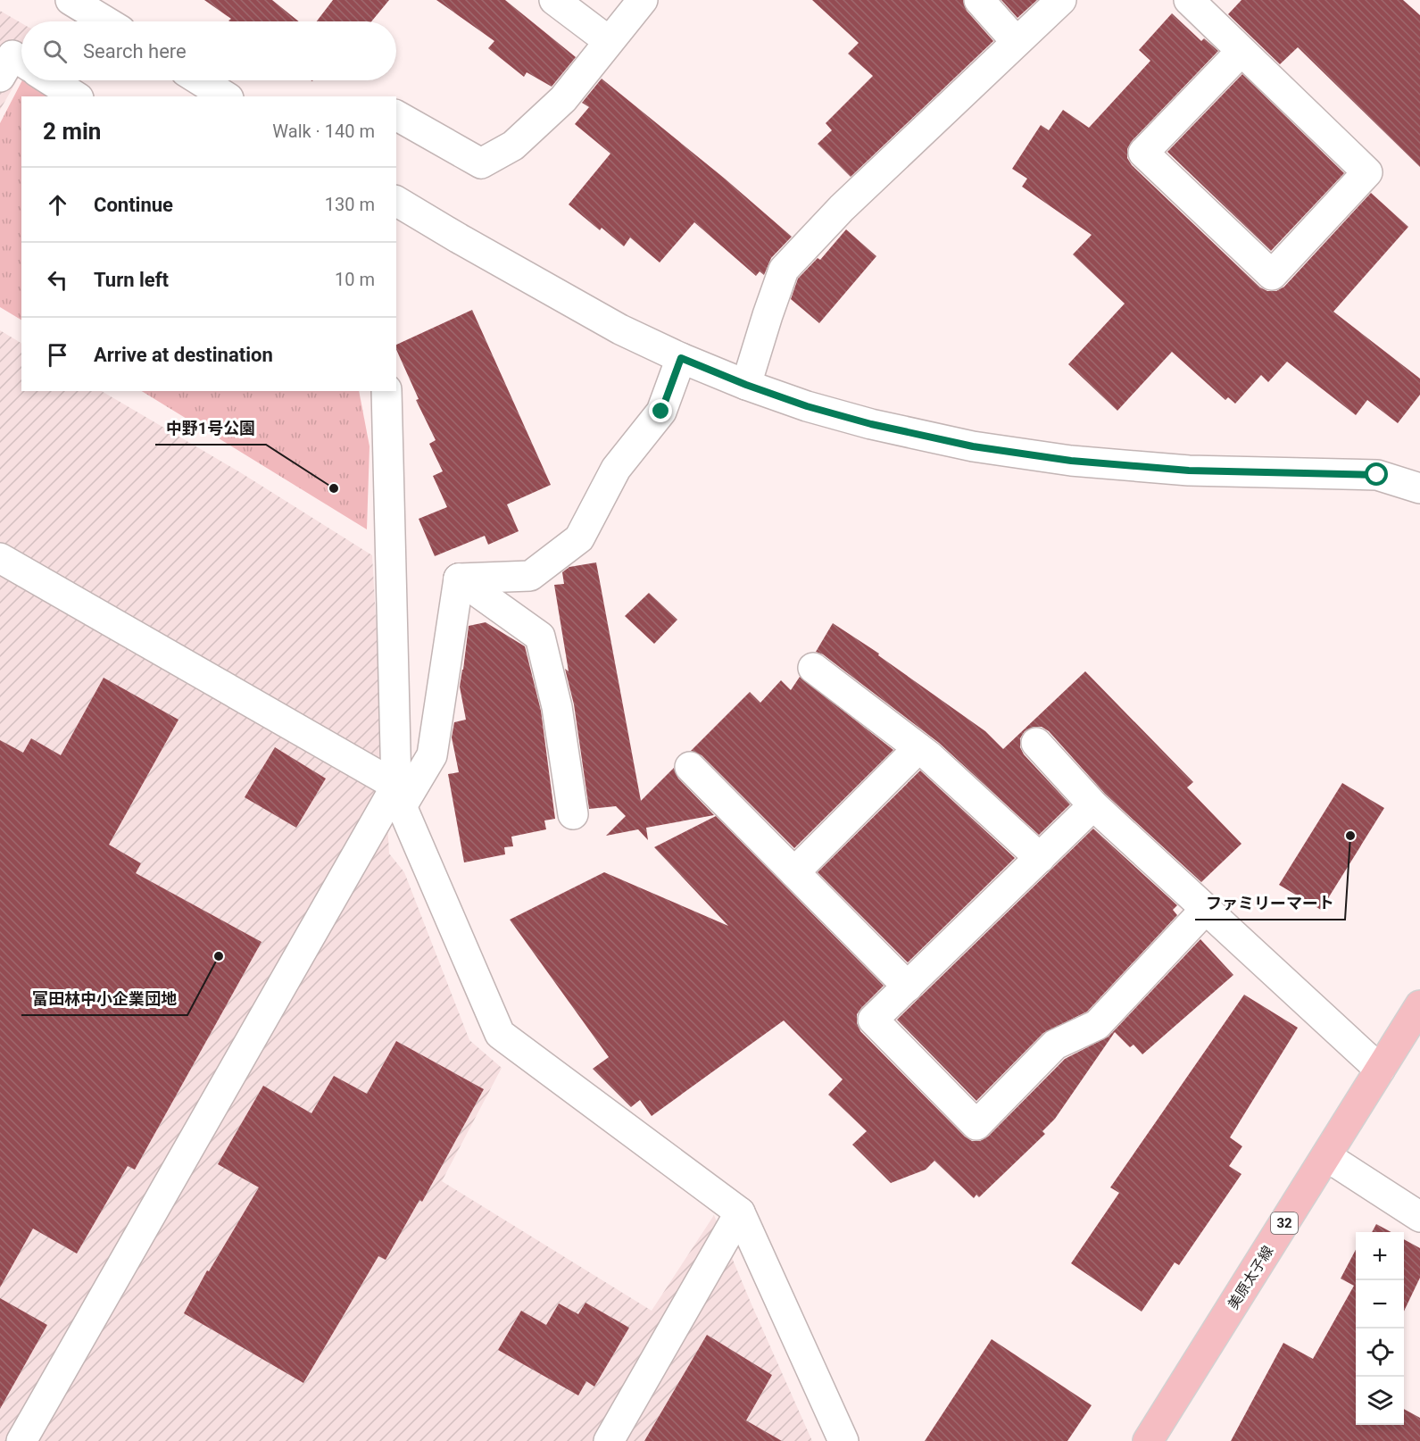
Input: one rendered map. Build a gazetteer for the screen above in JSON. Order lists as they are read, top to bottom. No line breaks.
{"streets":{"main road":["32","美原太子線"]},"places":["中野1号公園","ファミリーマート","富田林中小企業団地"],"page":{"search":"Search here","heading":["2 min","Walk · 140 m"],"list":[["Continue","130 m"],["Turn left","10 m"],"Arrive at destination"],"map_buttons":["+","−"]}}
